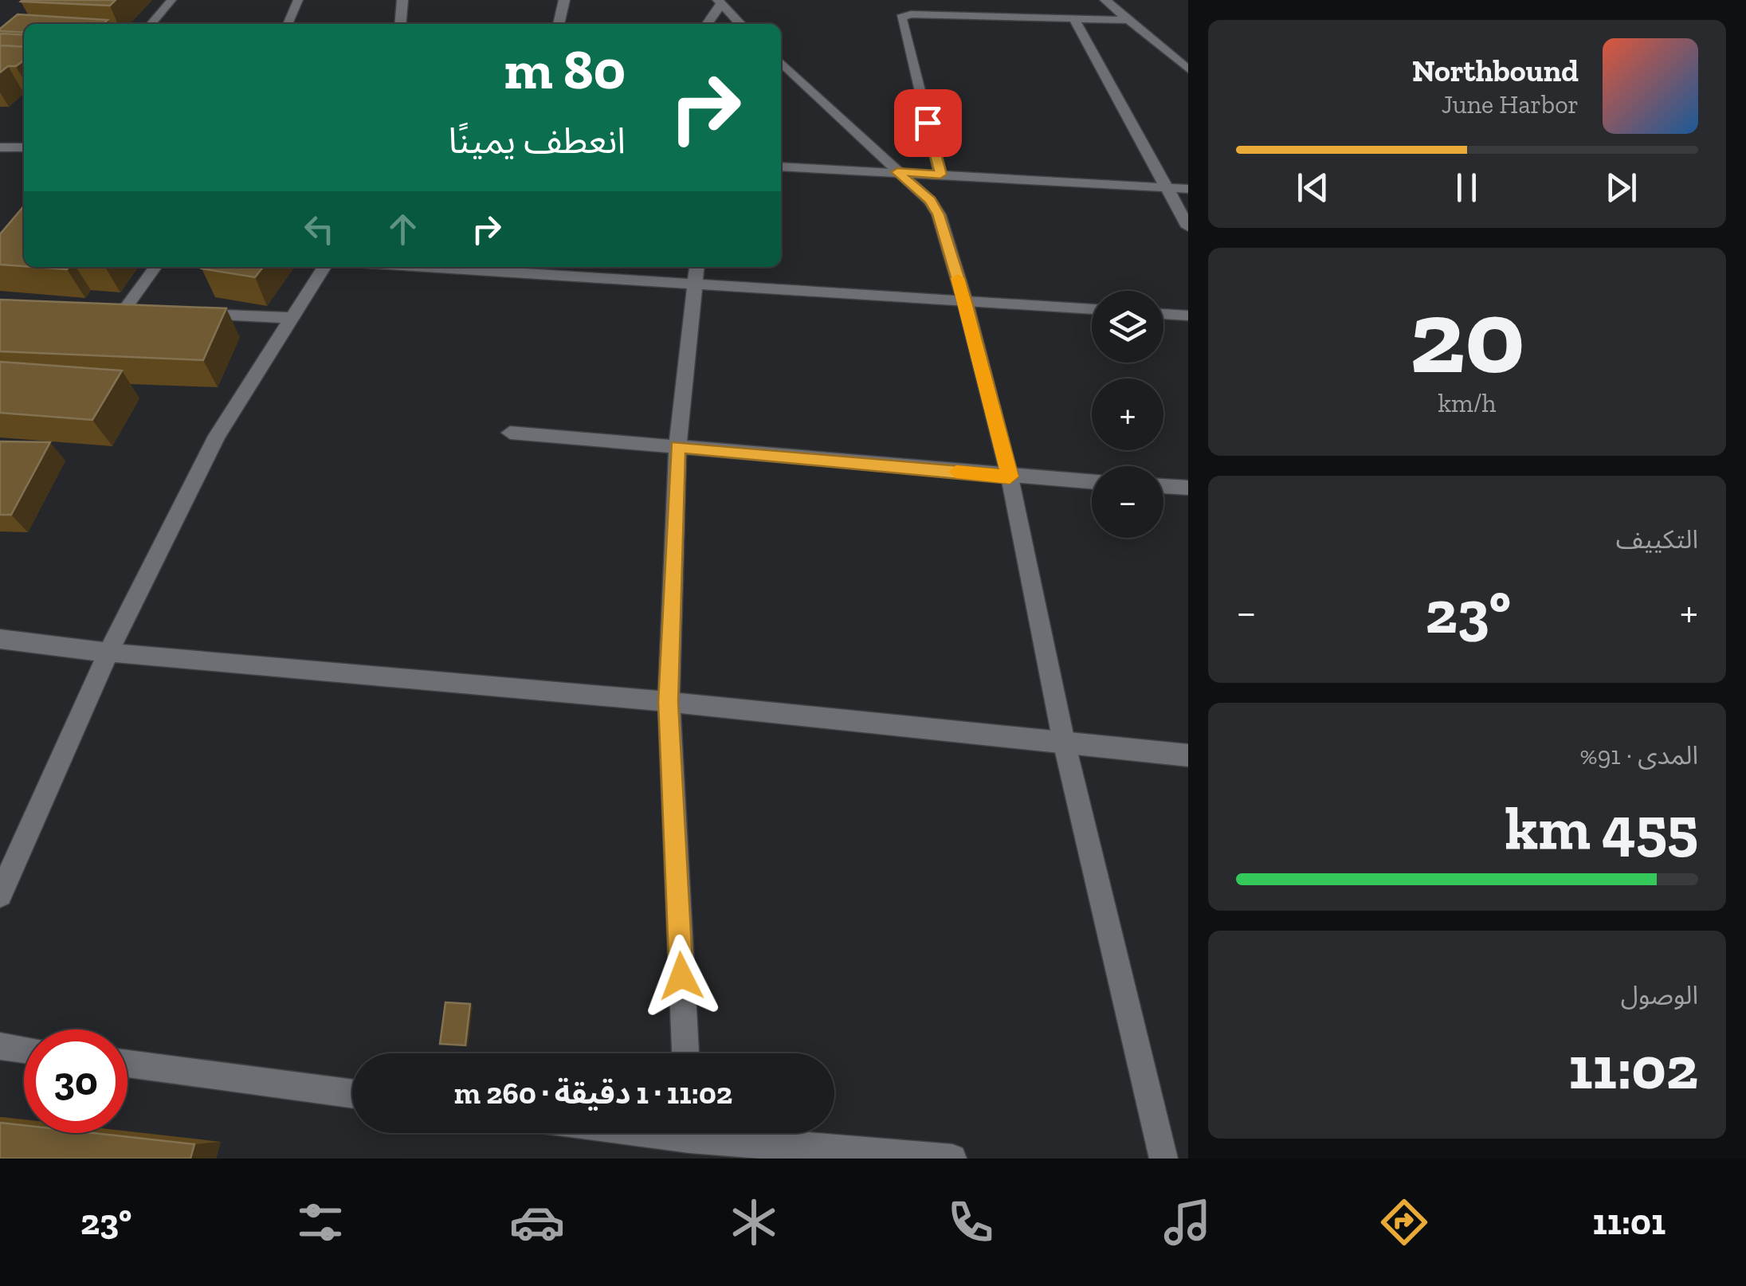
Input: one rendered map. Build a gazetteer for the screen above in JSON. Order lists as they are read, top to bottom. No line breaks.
{"page":{"turn":["80 m","انعطف يمينًا"],"song":["Northbound","June Harbor"],"tile":[["20","km/h"],"التكييف",["المدى · 91%","455 km"],["الوصول","11:02"]],"map_buttons":["+","−"],"heat":["−","23°","+"],"limit":"30","trip":"11:02 · 1 دقيقة · 260 m","tabs":["11:01","23°"]}}
